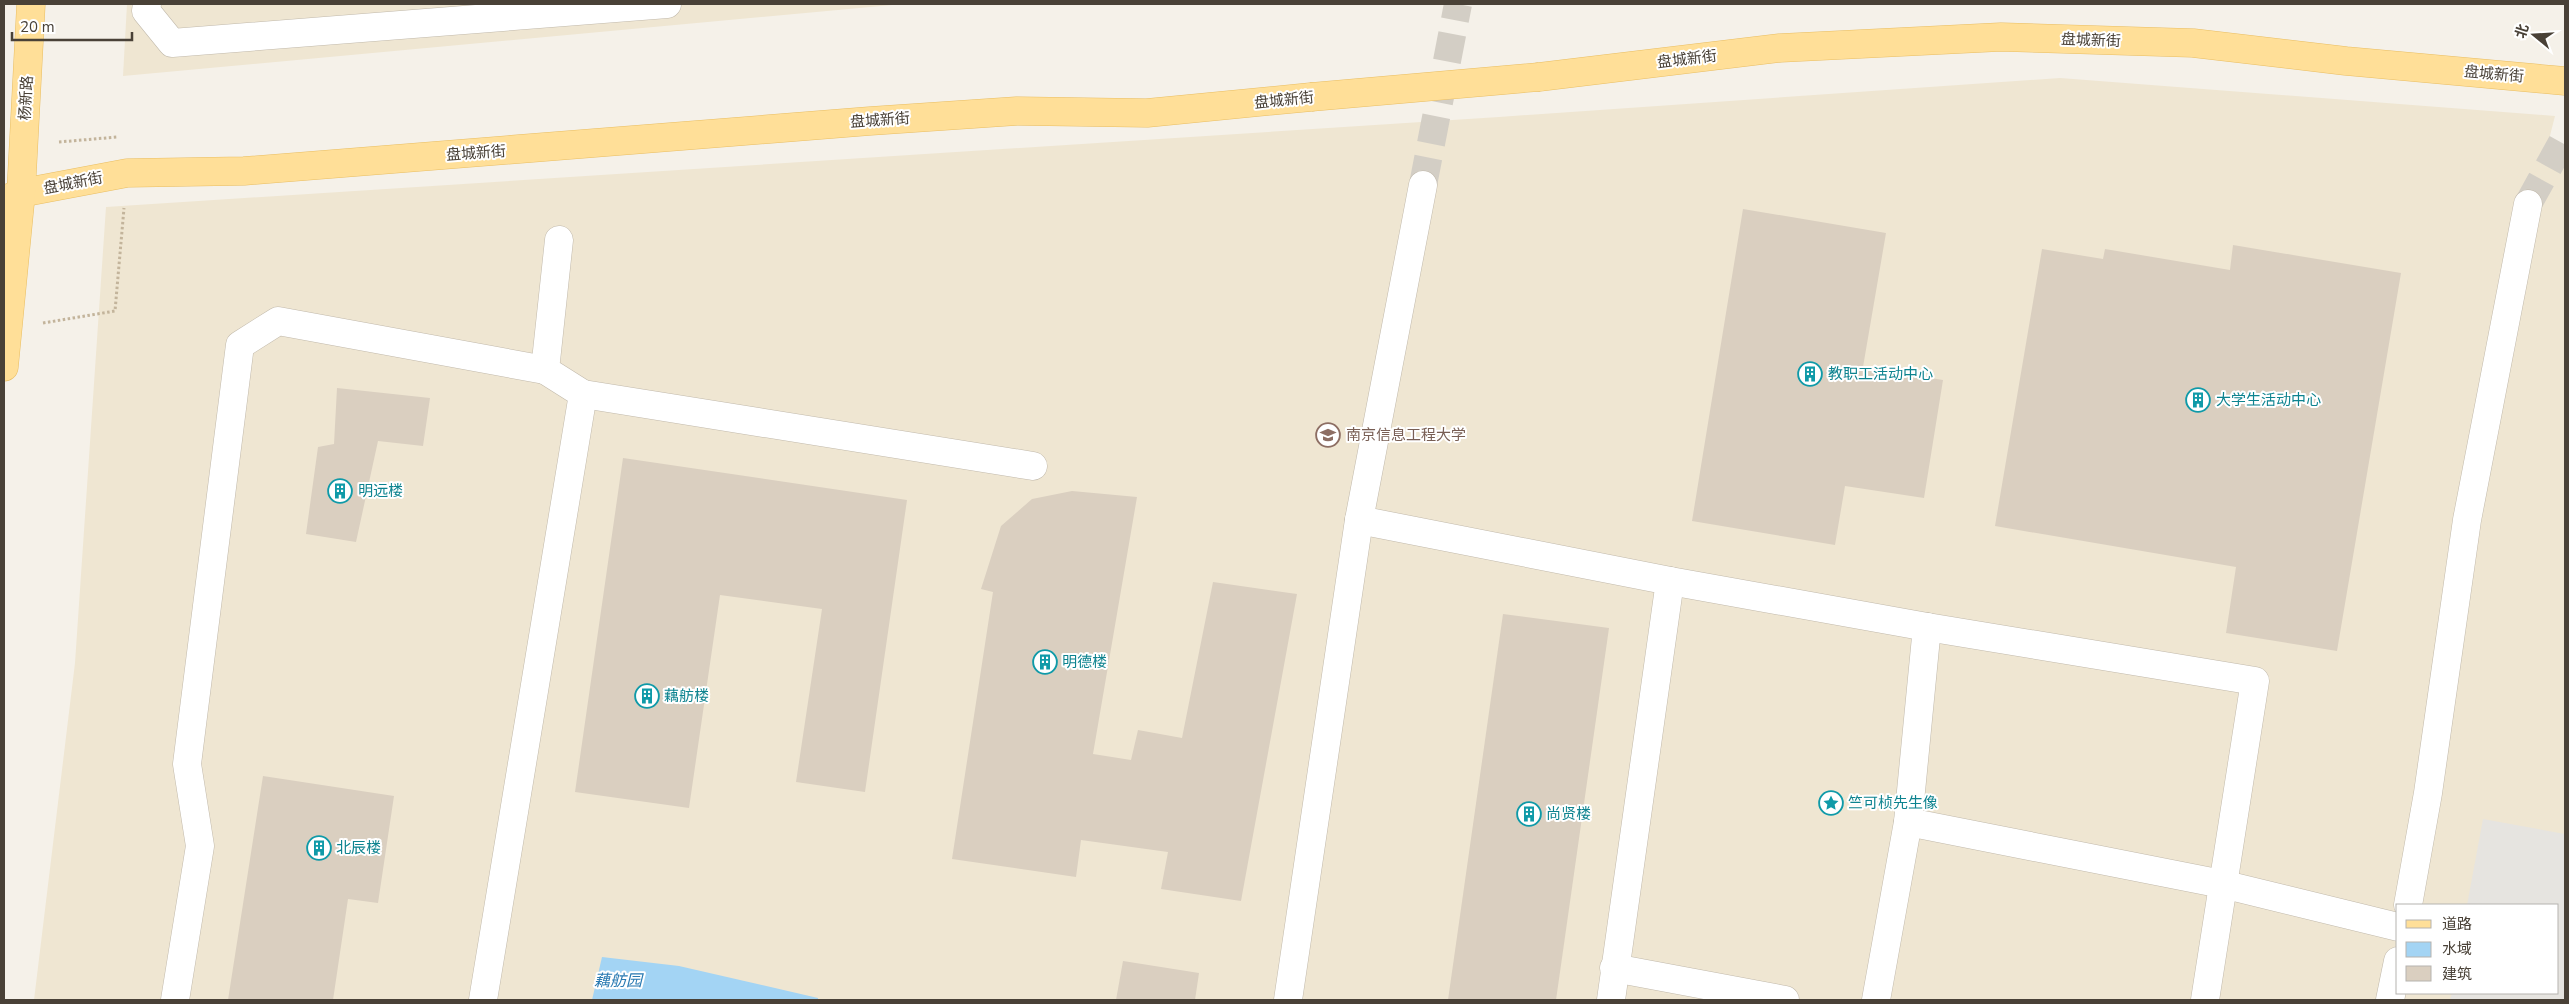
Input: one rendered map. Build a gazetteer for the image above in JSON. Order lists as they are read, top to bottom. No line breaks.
{"streets":{"main road":["盘城新街","杨新路"]},"crossings":[["盘城新街","杨新路"]],"water":["藕舫园"],"places":{"building":["教职工活动中心","大学生活动中心","明远楼","明德楼","藕舫楼","尚贤楼","北辰楼"],"school or university":["南京信息工程大学"],"place":["竺可桢先生像"]},"legend":["道路","水域","建筑"],"scale_bar":"20 m","north":"left"}
